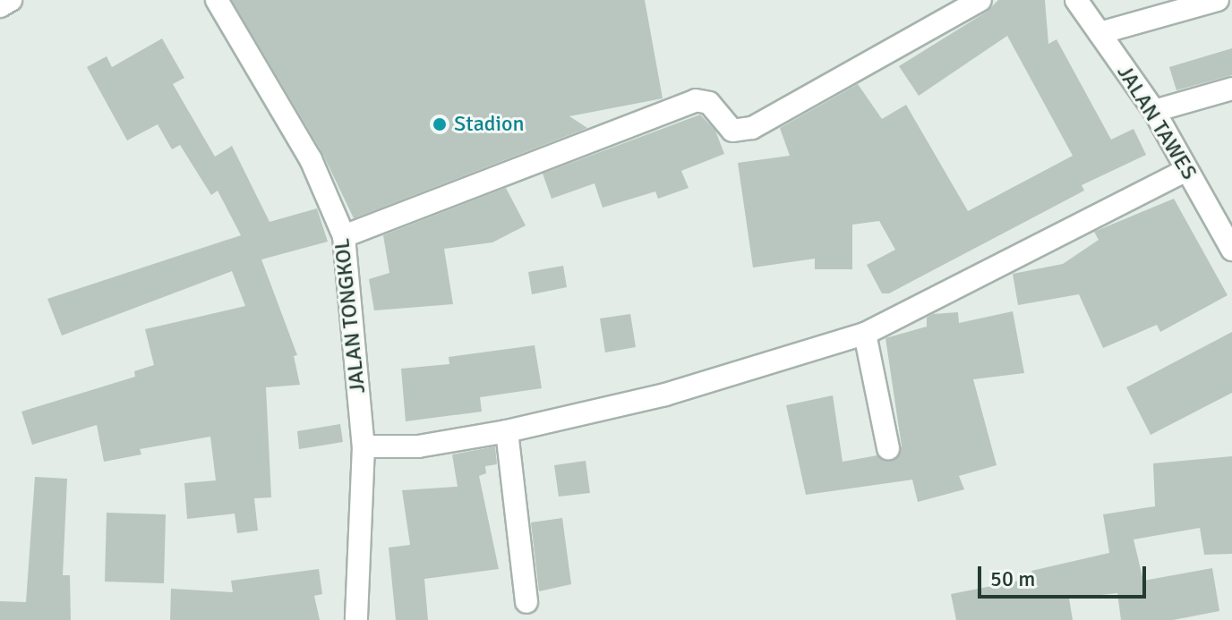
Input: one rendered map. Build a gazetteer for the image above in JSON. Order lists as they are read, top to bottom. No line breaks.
{"streets":{"street":["JALAN TAWES","JALAN TONGKOL"]},"places":["Stadion"],"scale_bar":"50 m"}
